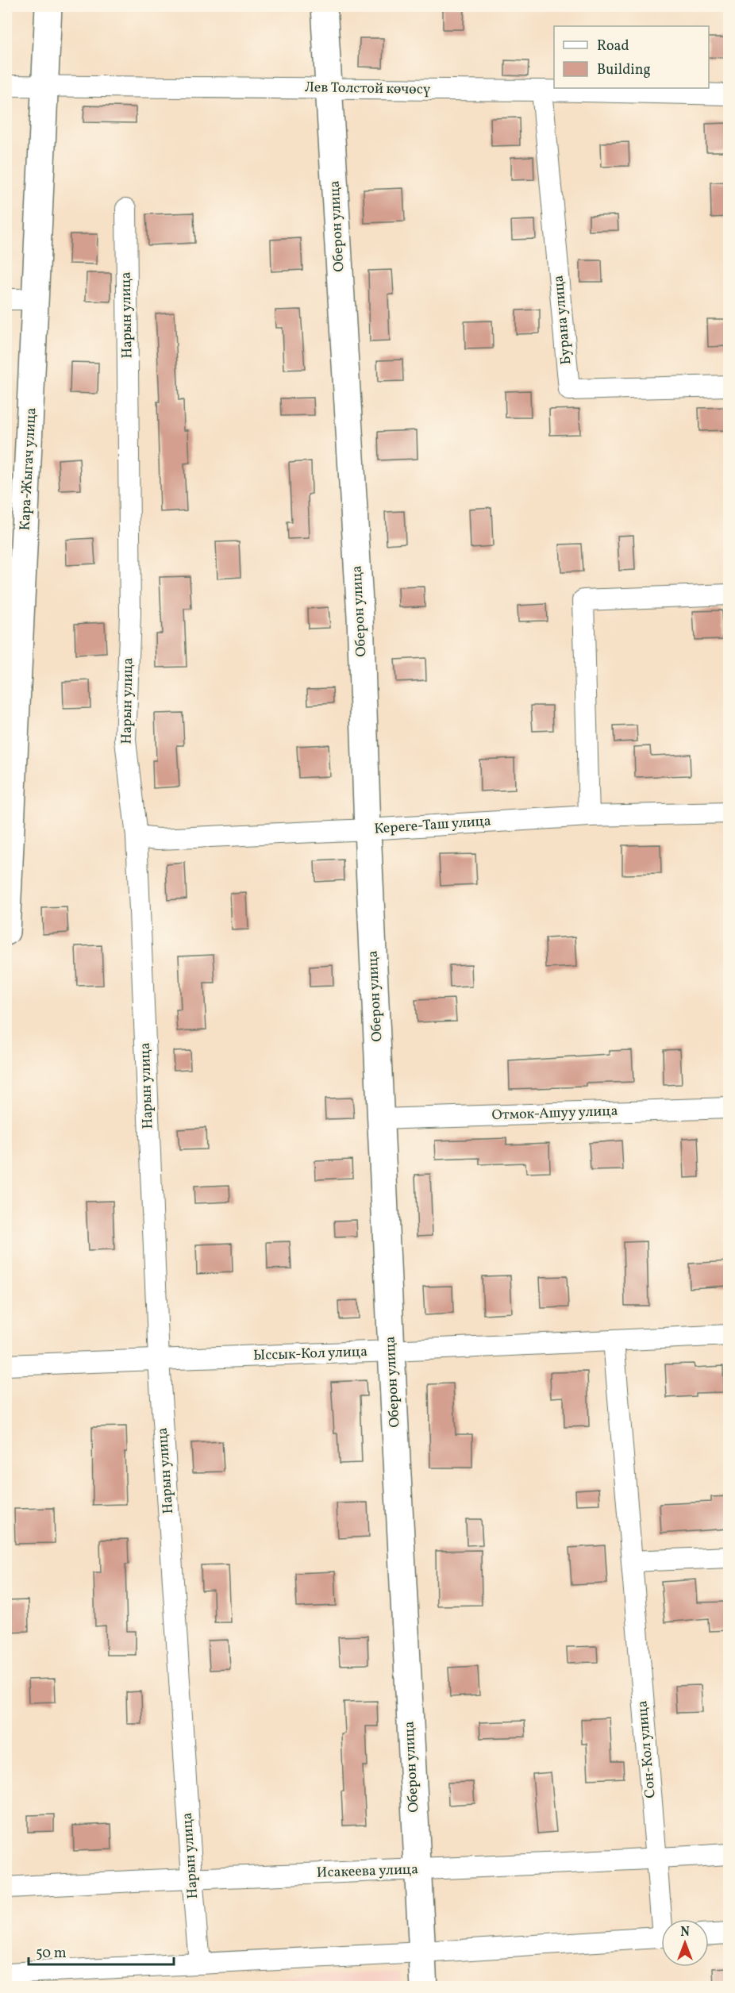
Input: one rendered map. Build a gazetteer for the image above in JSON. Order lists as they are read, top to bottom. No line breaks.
{"streets":{"street":["Лев Толстой көчөсү","Оберон улица","Нарын улица","Бурана улица","Кара-Жыгач улица","Кереге-Таш улица","Отмок-Ашуу улица","Ыссык-Кол улица","Сон-Кол улица","Исакеева улица"]},"crossings":[["Лев Толстой көчөсү","Оберон улица"],["Лев Толстой көчөсү","Бурана улица"],["Лев Толстой көчөсү","Кара-Жыгач улица"],["Оберон улица","Кереге-Таш улица"],["Оберон улица","Отмок-Ашуу улица"],["Оберон улица","Ыссык-Кол улица"],["Оберон улица","Исакеева улица"],["Нарын улица","Кереге-Таш улица"],["Нарын улица","Ыссык-Кол улица"],["Нарын улица","Исакеева улица"],["Ыссык-Кол улица","Сон-Кол улица"],["Сон-Кол улица","Исакеева улица"]],"legend":["Road","Building"],"scale_bar":"50 m","north":"top"}
